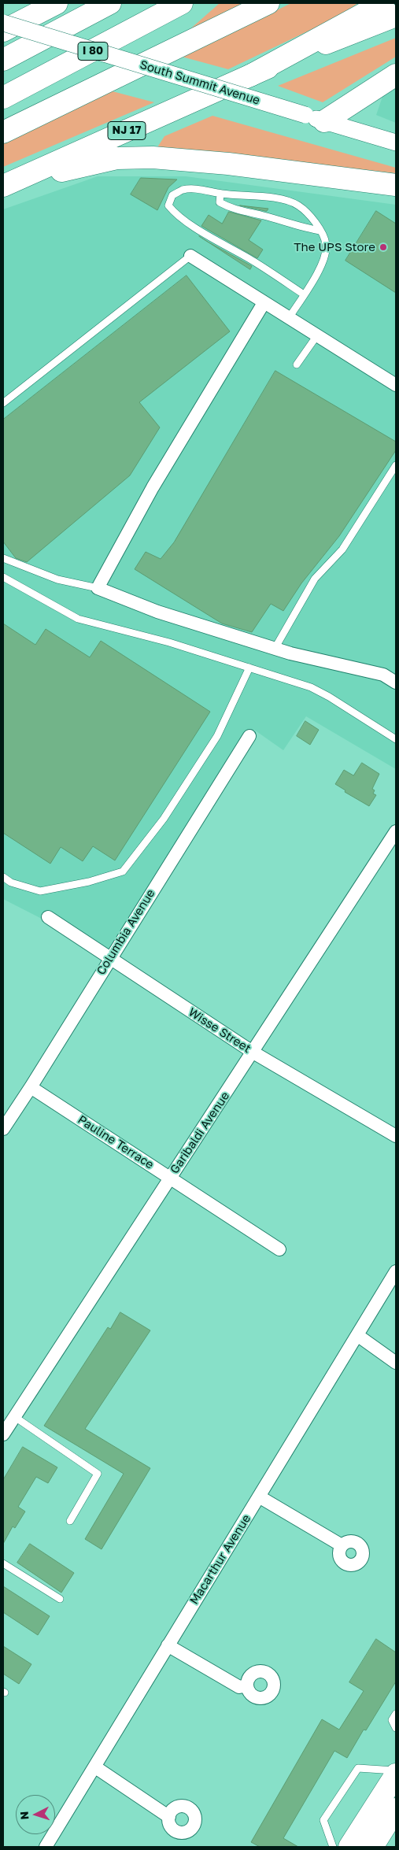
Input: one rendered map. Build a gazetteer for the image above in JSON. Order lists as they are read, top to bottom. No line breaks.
{"streets":{"highway":["I 80","NJ 17"],"street":["South Summit Avenue","Columbia Avenue","Wisse Street","Garibaldi Avenue","Pauline Terrace","Macarthur Avenue"]},"crossings":[["Columbia Avenue","Wisse Street"],["Columbia Avenue","Pauline Terrace"],["Wisse Street","Garibaldi Avenue"],["Garibaldi Avenue","Pauline Terrace"]],"places":["The UPS Store"],"north":"left"}
